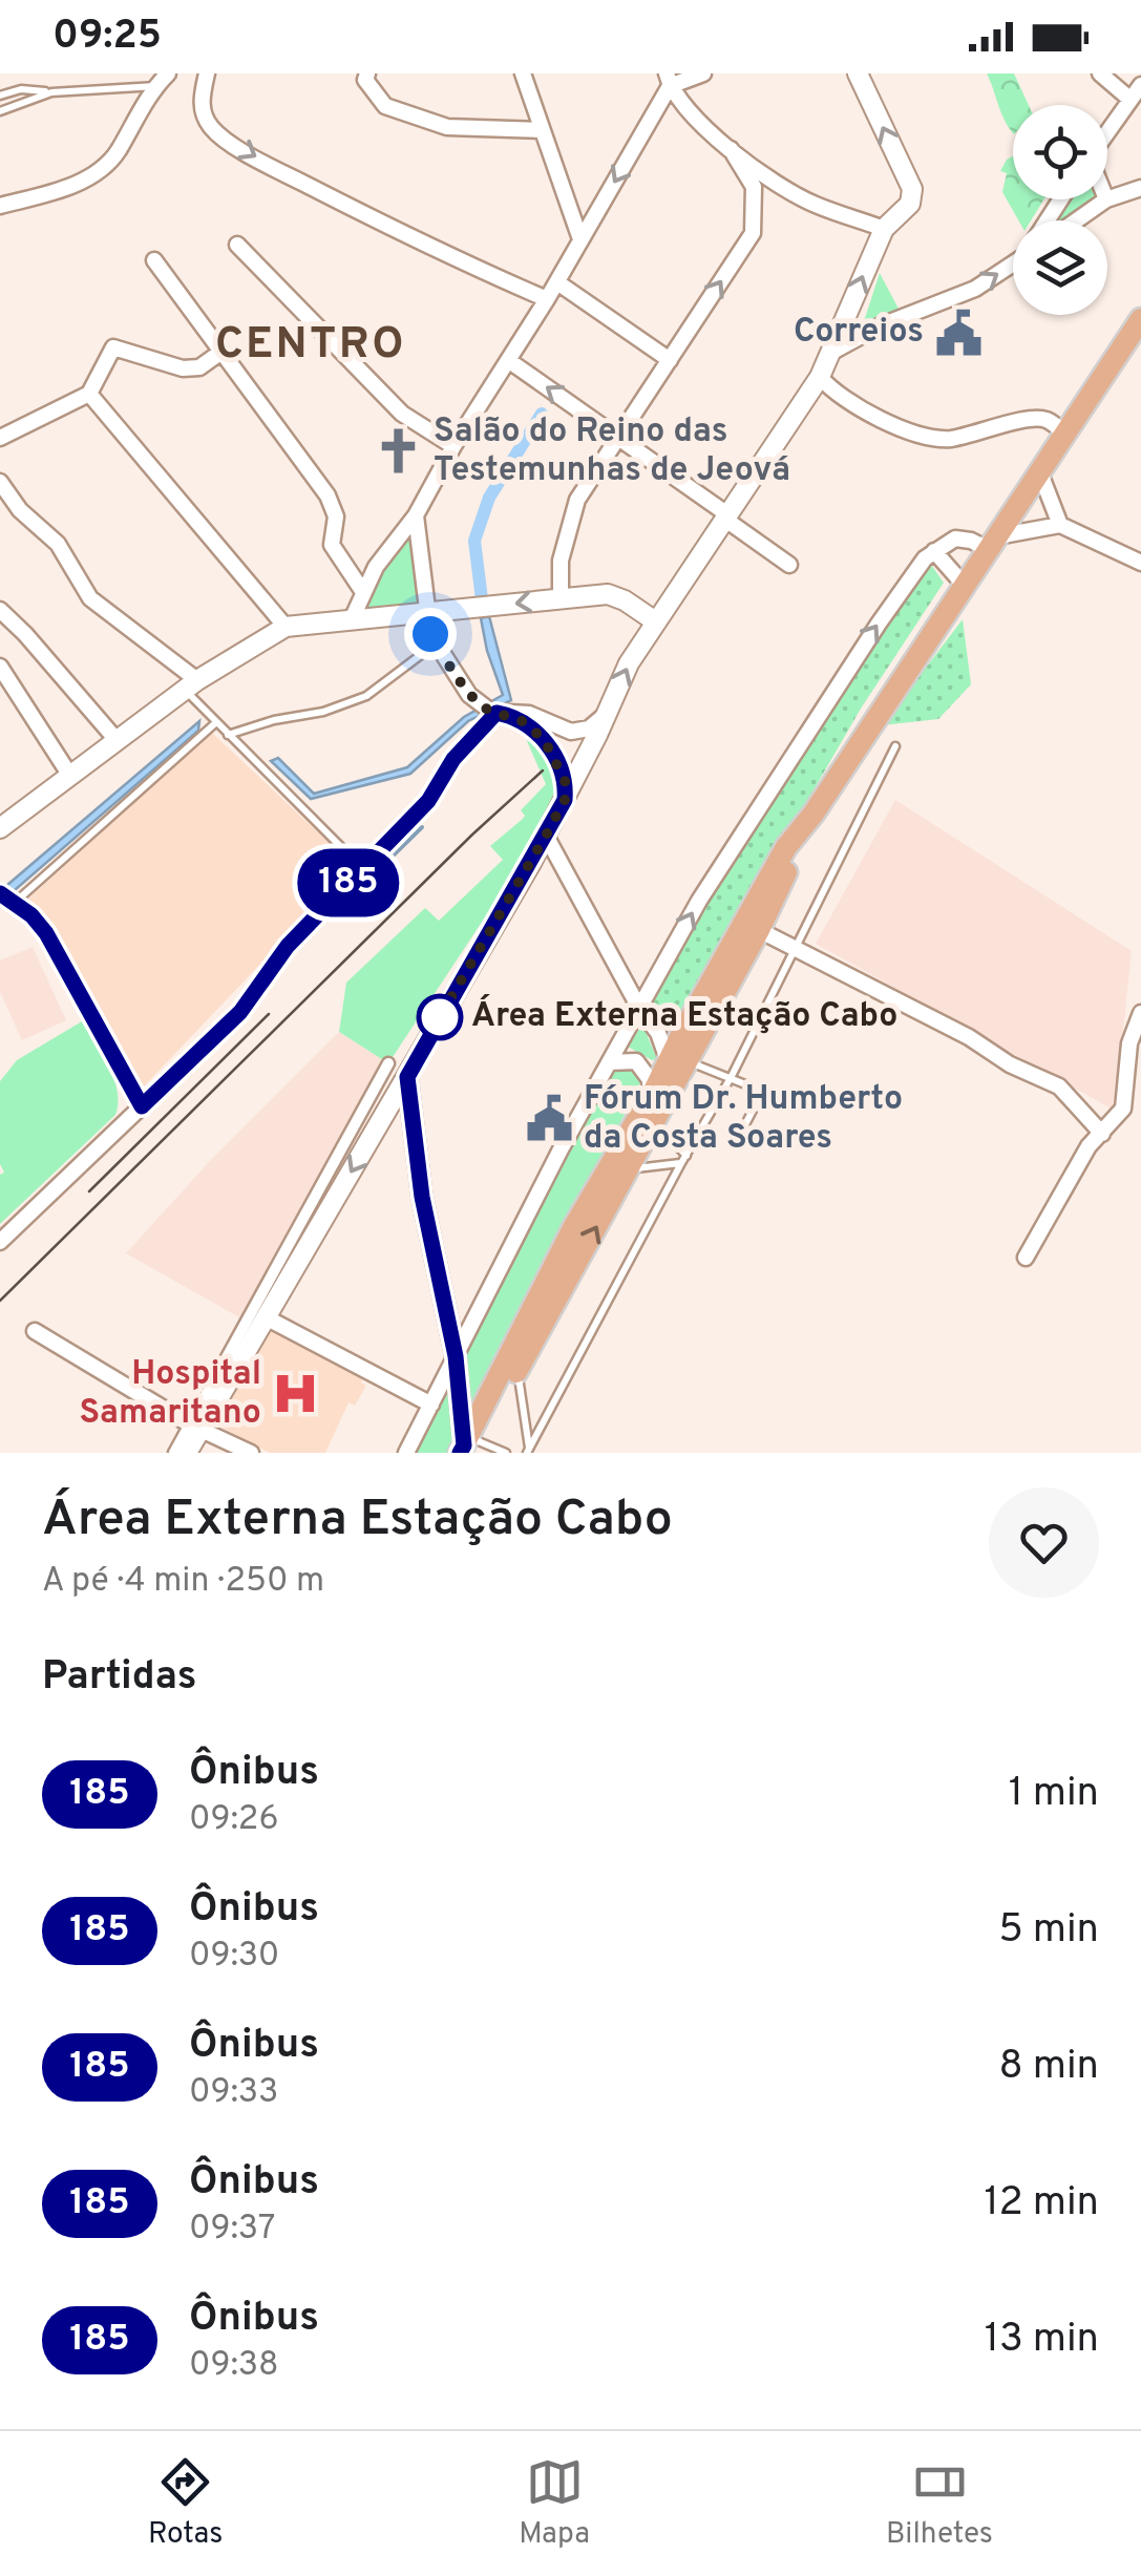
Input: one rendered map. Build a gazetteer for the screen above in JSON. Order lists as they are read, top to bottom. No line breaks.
{"districts":["CENTRO"],"places":{"public building":["Correios","Fórum Dr. Humberto da Costa Soares"],"church":["Salão do Reino das Testemunhas de Jeová"],"other":["Área Externa Estação Cabo"],"hospital":["Hospital Samaritano"]},"lines":["bus line 185"],"page":{"status":"09:25","on_map":"185","heading":[["Área Externa Estação Cabo","A pé · 4 min · 250 m"],"Partidas"],"list":[{"mark":"185","name":"Ônibus","note":"09:26","value":"1 min"},{"mark":"185","name":"Ônibus","note":"09:30","value":"5 min"},{"mark":"185","name":"Ônibus","note":"09:33","value":"8 min"},{"mark":"185","name":"Ônibus","note":"09:37","value":"12 min"},{"mark":"185","name":"Ônibus","note":"09:38","value":"13 min"}],"tabs":["Rotas","Mapa","Bilhetes"]}}
